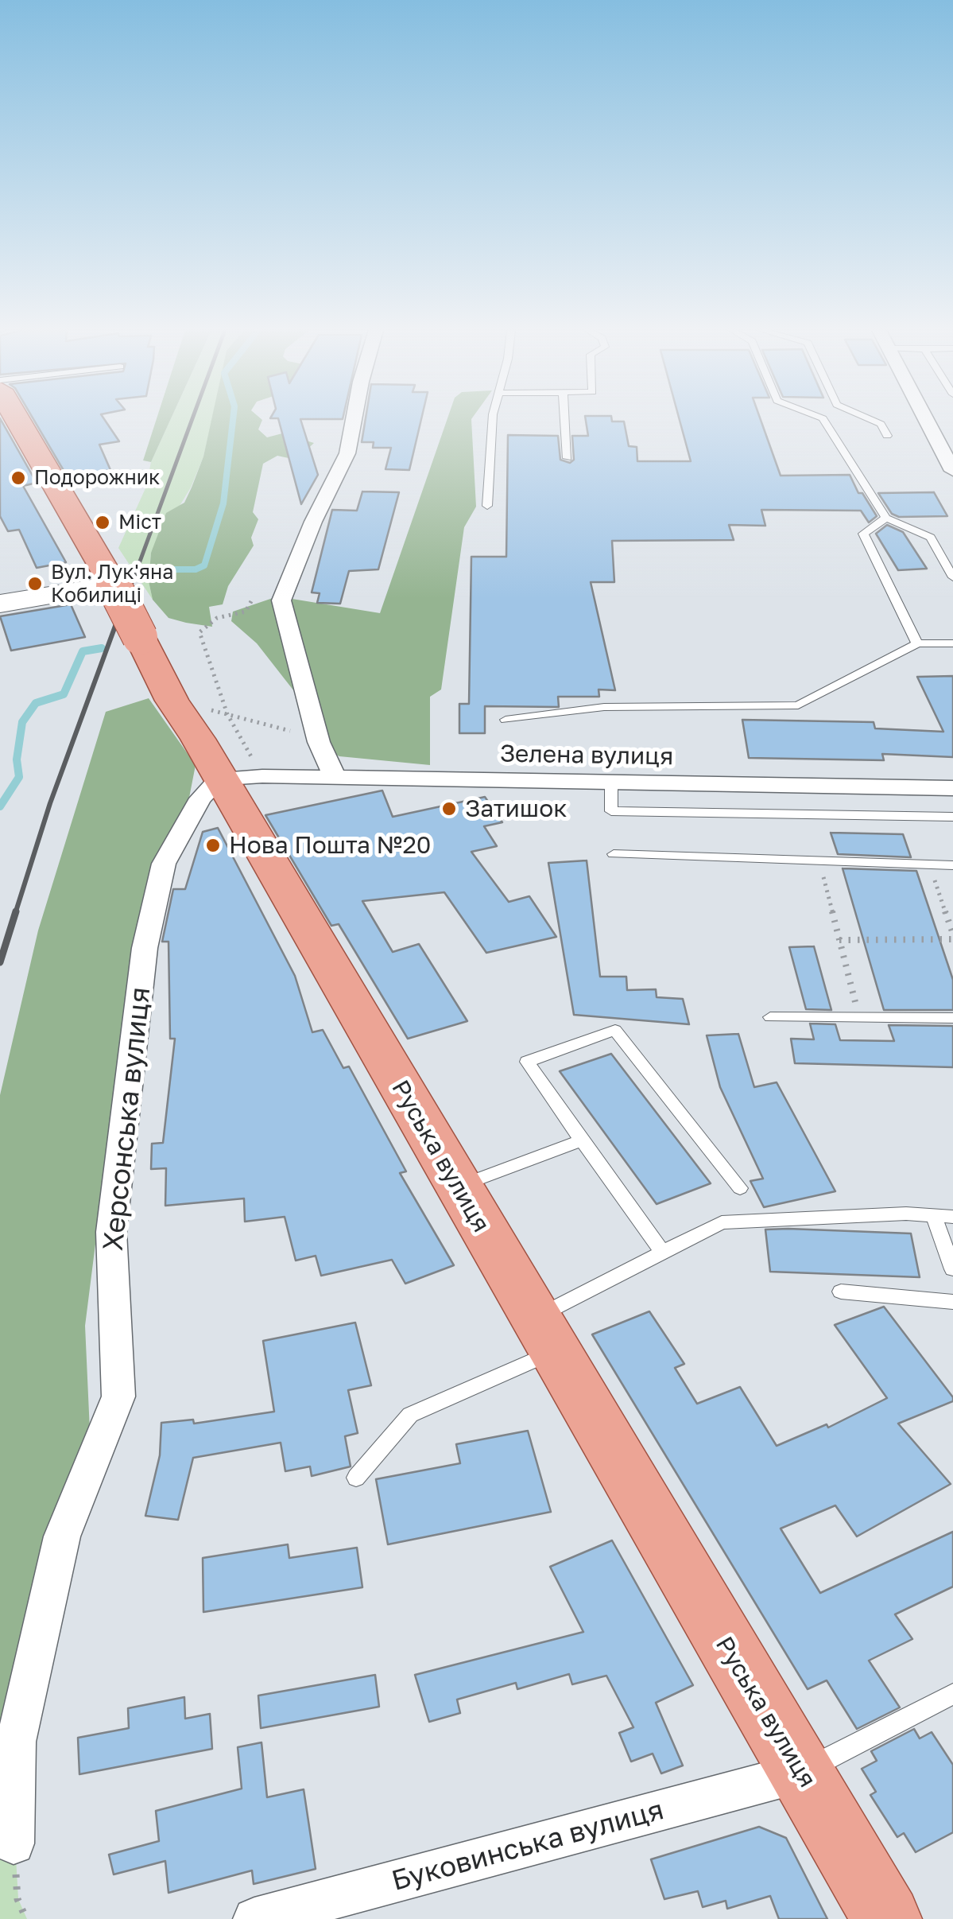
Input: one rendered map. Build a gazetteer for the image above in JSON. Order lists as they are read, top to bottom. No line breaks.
{"streets":{"main road":["Руська вулиця"],"street":["Зелена вулиця","Херсонська вулиця","Буковинська вулиця"]},"crossings":[["Зелена вулиця","Херсонська вулиця"],["Зелена вулиця","Руська вулиця"],["Херсонська вулиця","Руська вулиця"],["Руська вулиця","Буковинська вулиця"]],"places":["Подорожник","Міст","Вул. Лук'яна Кобилиці","Затишок","Нова Пошта №20"]}
